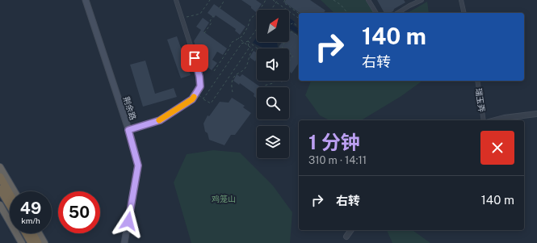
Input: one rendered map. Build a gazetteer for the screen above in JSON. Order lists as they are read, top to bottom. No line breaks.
{"streets":{"main road":["荆余路"],"street":["瑞玉弄"]},"parks":["鸡笼山"],"north":"top right","page":{"turn":["140 m","右转"],"heading":["1 分钟","310 m · 14:11"],"list":[{"name":"右转","value":"140 m"}],"speed":"49 km/h","limit":"50"}}
